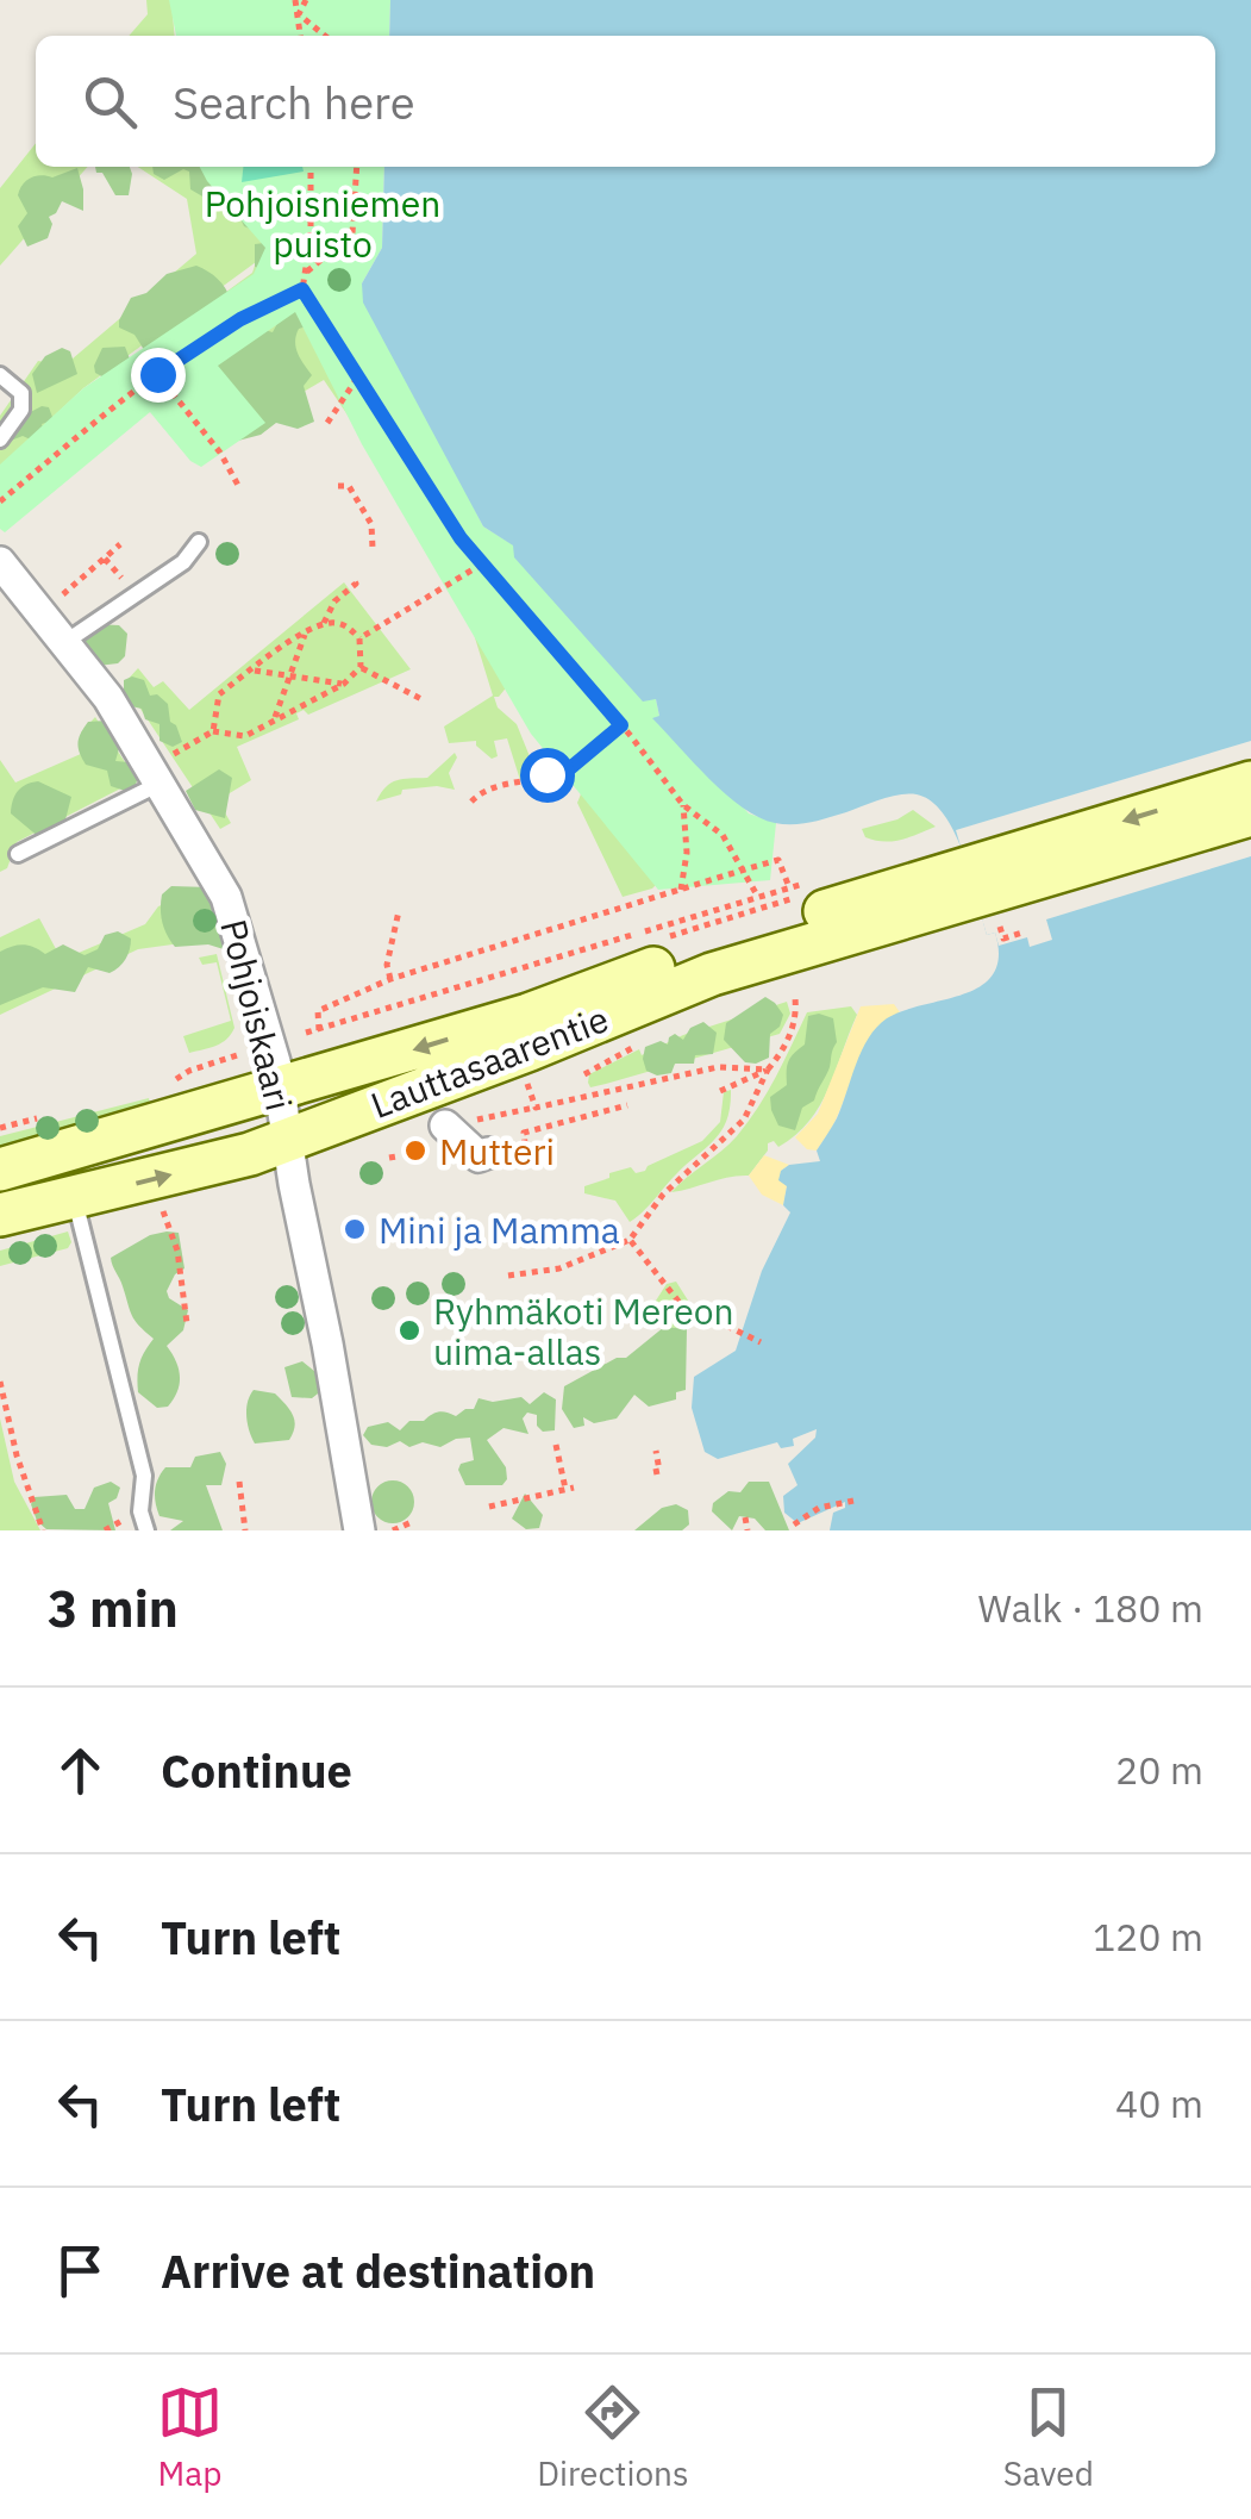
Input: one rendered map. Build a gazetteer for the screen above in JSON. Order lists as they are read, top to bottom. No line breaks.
{"streets":{"main road":["Lauttasaarentie"],"street":["Pohjoiskaari"]},"crossings":[["Pohjoiskaari","Lauttasaarentie"]],"parks":["Pohjoisniemen puisto"],"places":["Mutteri","Mini ja Mamma","Ryhmäkoti Mereon uima-allas"],"page":{"search":"Search here","heading":["3 min","Walk · 180 m"],"list":[["Continue","20 m"],["Turn left","120 m"],["Turn left","40 m"],"Arrive at destination"],"nav":["Map","Directions","Saved"]}}
